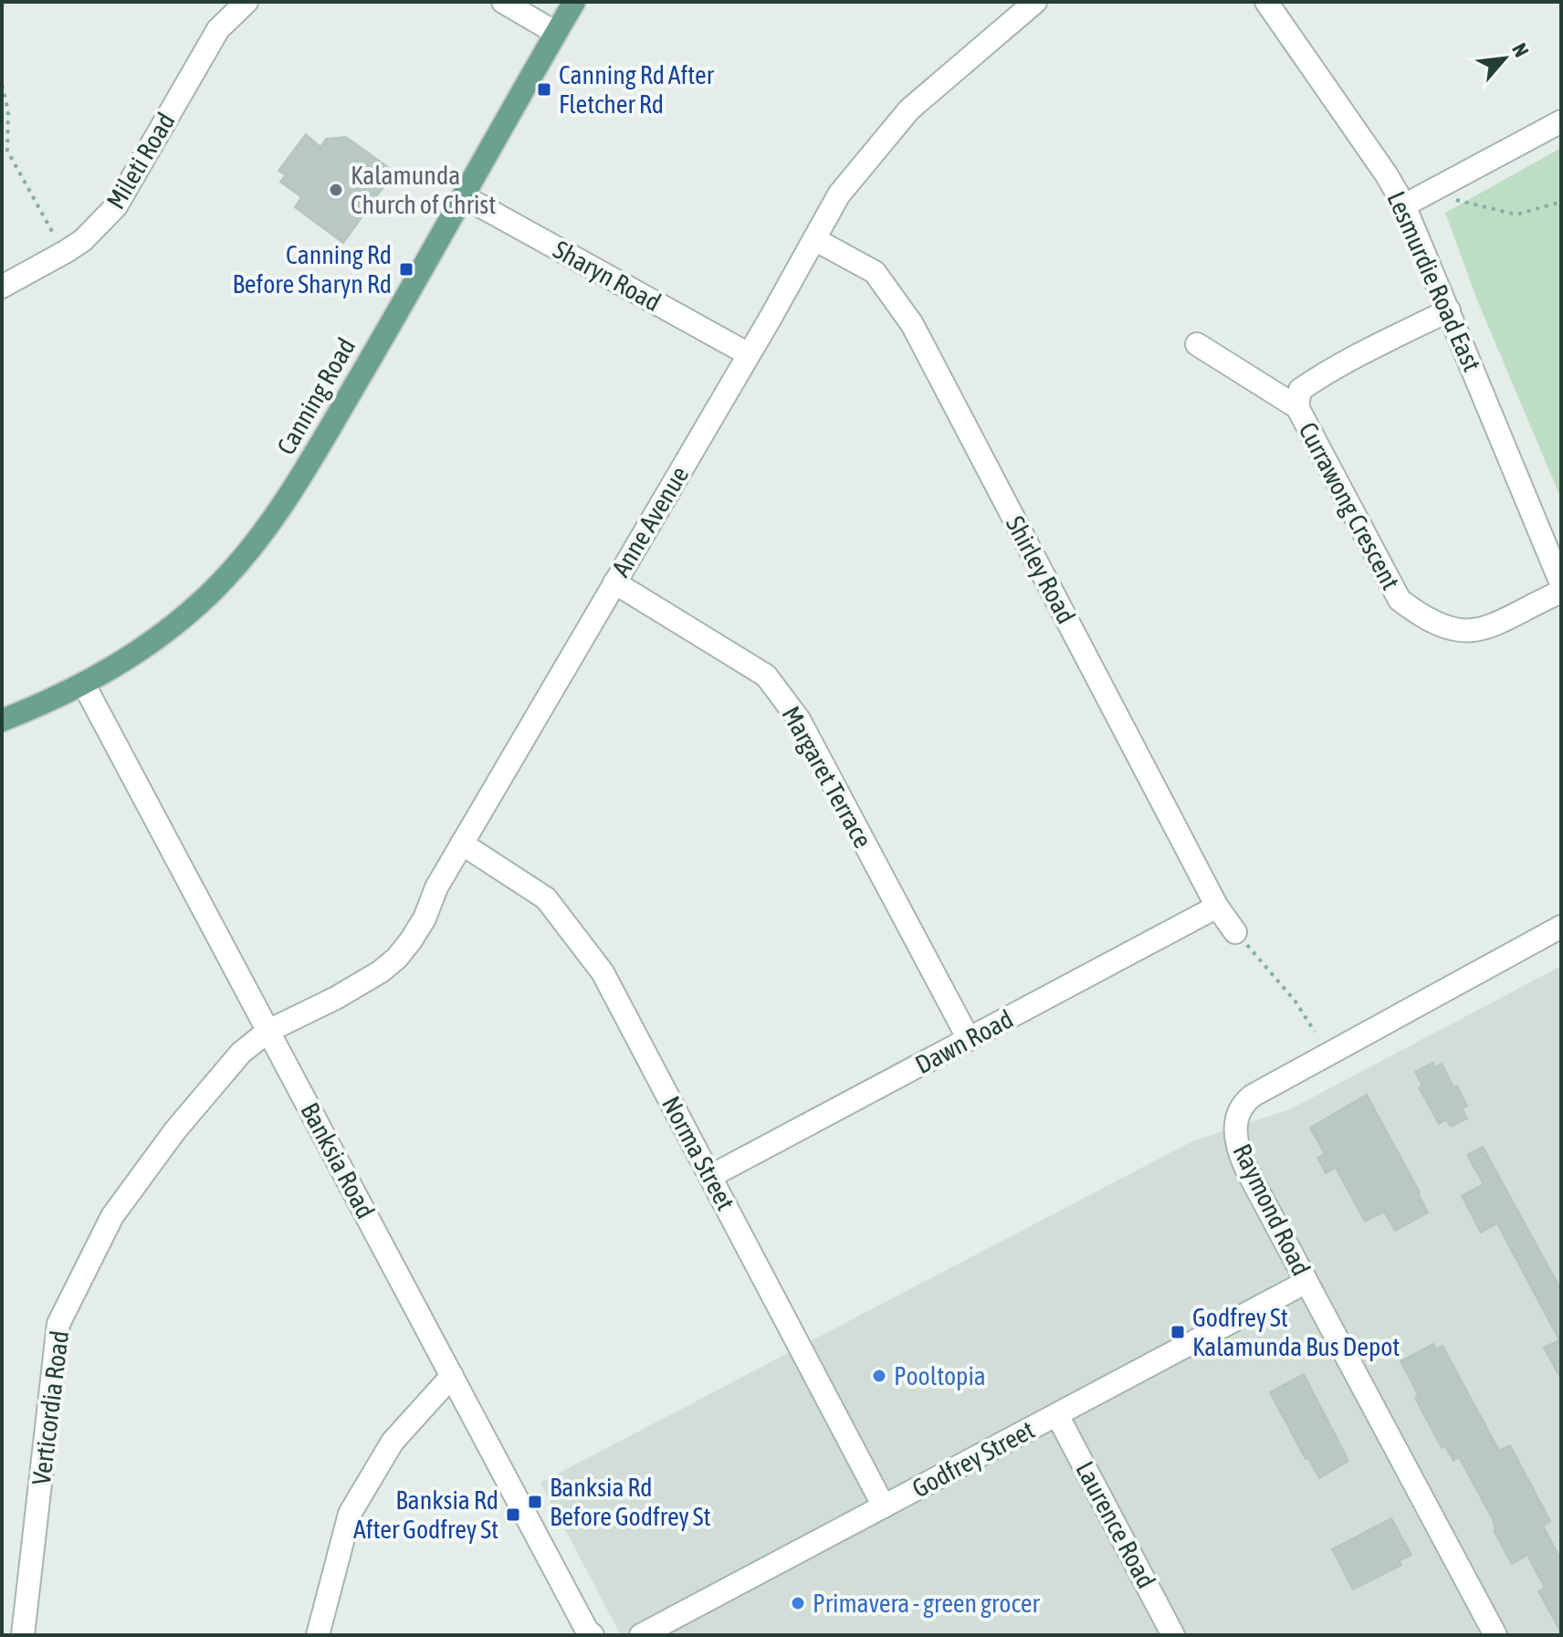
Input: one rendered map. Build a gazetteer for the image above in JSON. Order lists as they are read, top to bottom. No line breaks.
{"streets":{"main road":["Canning Road"],"street":["Mileti Road","Sharyn Road","Lesmurdie Road East","Currawong Crescent","Anne Avenue","Shirley Road","Margaret Terrace","Dawn Road","Norma Street","Banksia Road","Raymond Road","Verticordia Road","Godfrey Street","Laurence Road"]},"crossings":[["Sharyn Road","Canning Road"],["Sharyn Road","Anne Avenue"],["Lesmurdie Road East","Currawong Crescent"],["Canning Road","Banksia Road"],["Anne Avenue","Shirley Road"],["Anne Avenue","Margaret Terrace"],["Anne Avenue","Norma Street"],["Anne Avenue","Banksia Road"],["Anne Avenue","Verticordia Road"],["Shirley Road","Dawn Road"],["Margaret Terrace","Dawn Road"],["Dawn Road","Norma Street"],["Norma Street","Godfrey Street"],["Banksia Road","Verticordia Road"],["Raymond Road","Godfrey Street"],["Godfrey Street","Laurence Road"]],"places":{"transit":["Canning Rd After Fletcher Rd","Canning Rd Before Sharyn Rd","Godfrey St Kalamunda Bus Depot","Banksia Rd Before Godfrey St","Banksia Rd After Godfrey St"],"other":["Kalamunda Church of Christ","Pooltopia","Primavera - green grocer"]},"north":"top right"}
